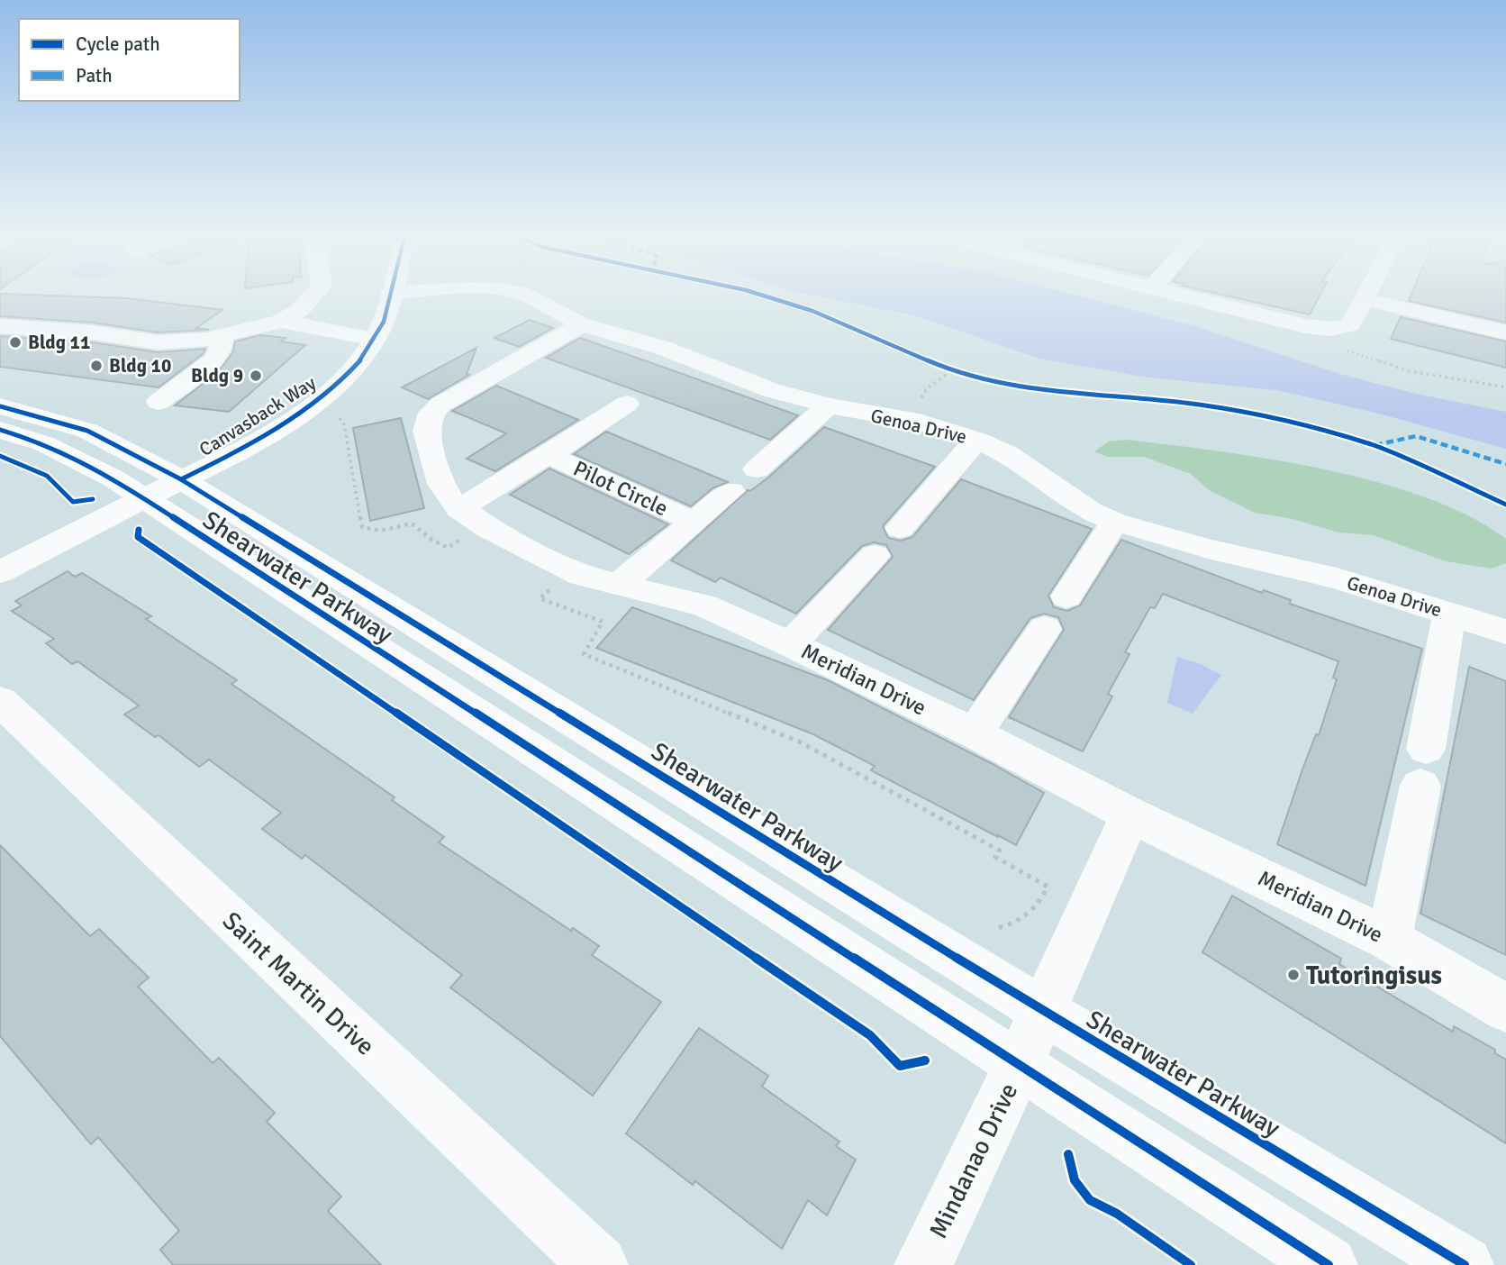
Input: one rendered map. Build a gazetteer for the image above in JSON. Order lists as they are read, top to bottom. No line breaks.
{"streets":{"street":["Canvasback Way","Genoa Drive","Pilot Circle","Shearwater Parkway","Meridian Drive","Saint Martin Drive","Mindanao Drive"]},"crossings":[["Canvasback Way","Genoa Drive"],["Canvasback Way","Shearwater Parkway"],["Genoa Drive","Meridian Drive"],["Pilot Circle","Meridian Drive"],["Shearwater Parkway","Mindanao Drive"],["Meridian Drive","Mindanao Drive"]],"places":["Bldg 11","Bldg 10","Bldg 9","Tutoringisus"],"legend":["Cycle path","Path"]}
